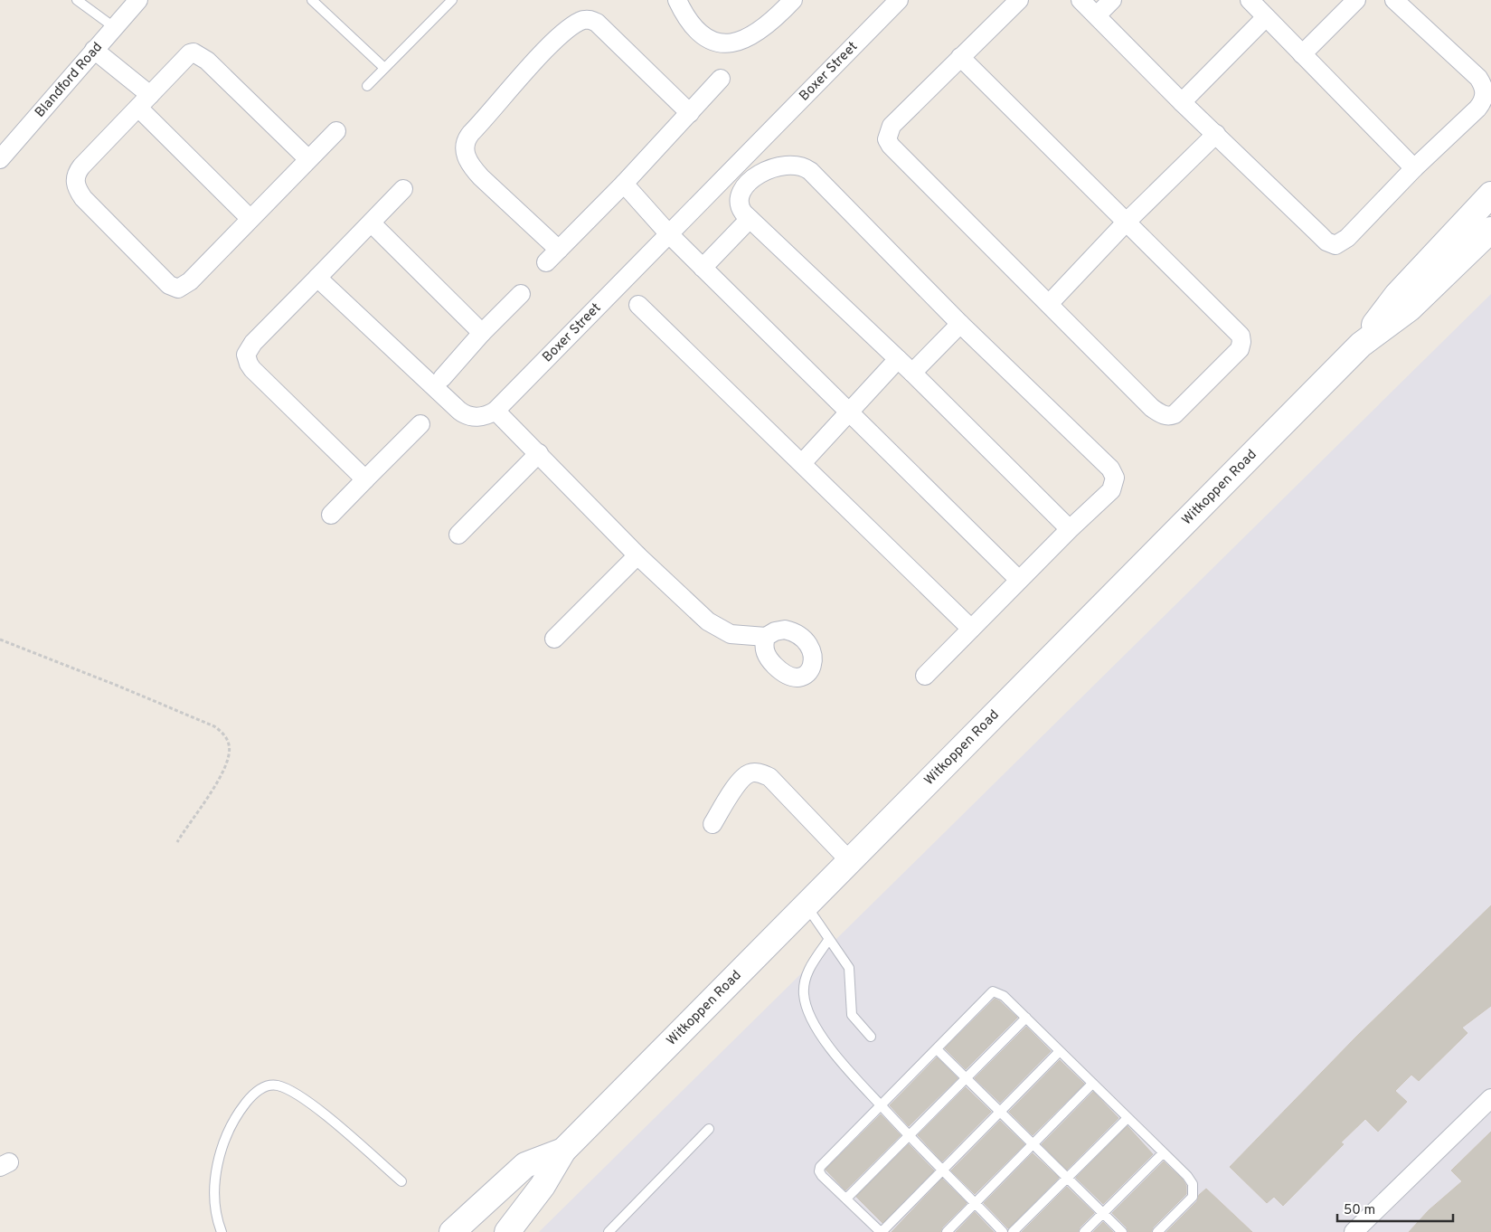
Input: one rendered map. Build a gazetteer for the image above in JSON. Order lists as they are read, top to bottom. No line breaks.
{"streets":{"main road":["Witkoppen Road"],"street":["Boxer Street","Blandford Road"]},"scale_bar":"50 m"}
